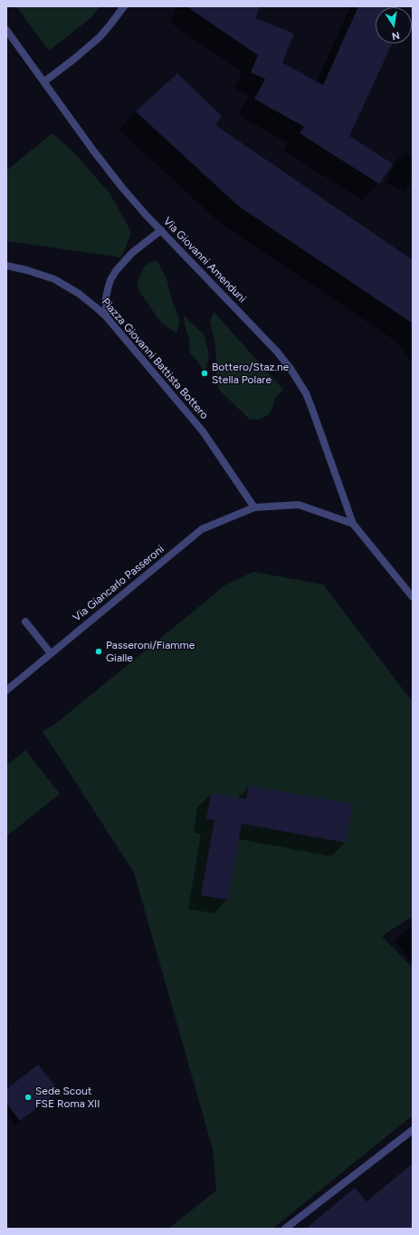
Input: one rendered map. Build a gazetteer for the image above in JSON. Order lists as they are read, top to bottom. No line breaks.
{"streets":{"street":["Via Giovanni Amenduni","Piazza Giovanni Battista Bottero","Via Giancarlo Passeroni"]},"crossings":[["Via Giovanni Amenduni","Via Giancarlo Passeroni"],["Piazza Giovanni Battista Bottero","Via Giancarlo Passeroni"]],"places":["Bottero/Staz.ne Stella Polare","Passeroni/Fiamme Gialle","Sede Scout FSE Roma XII"],"north":"bottom"}
